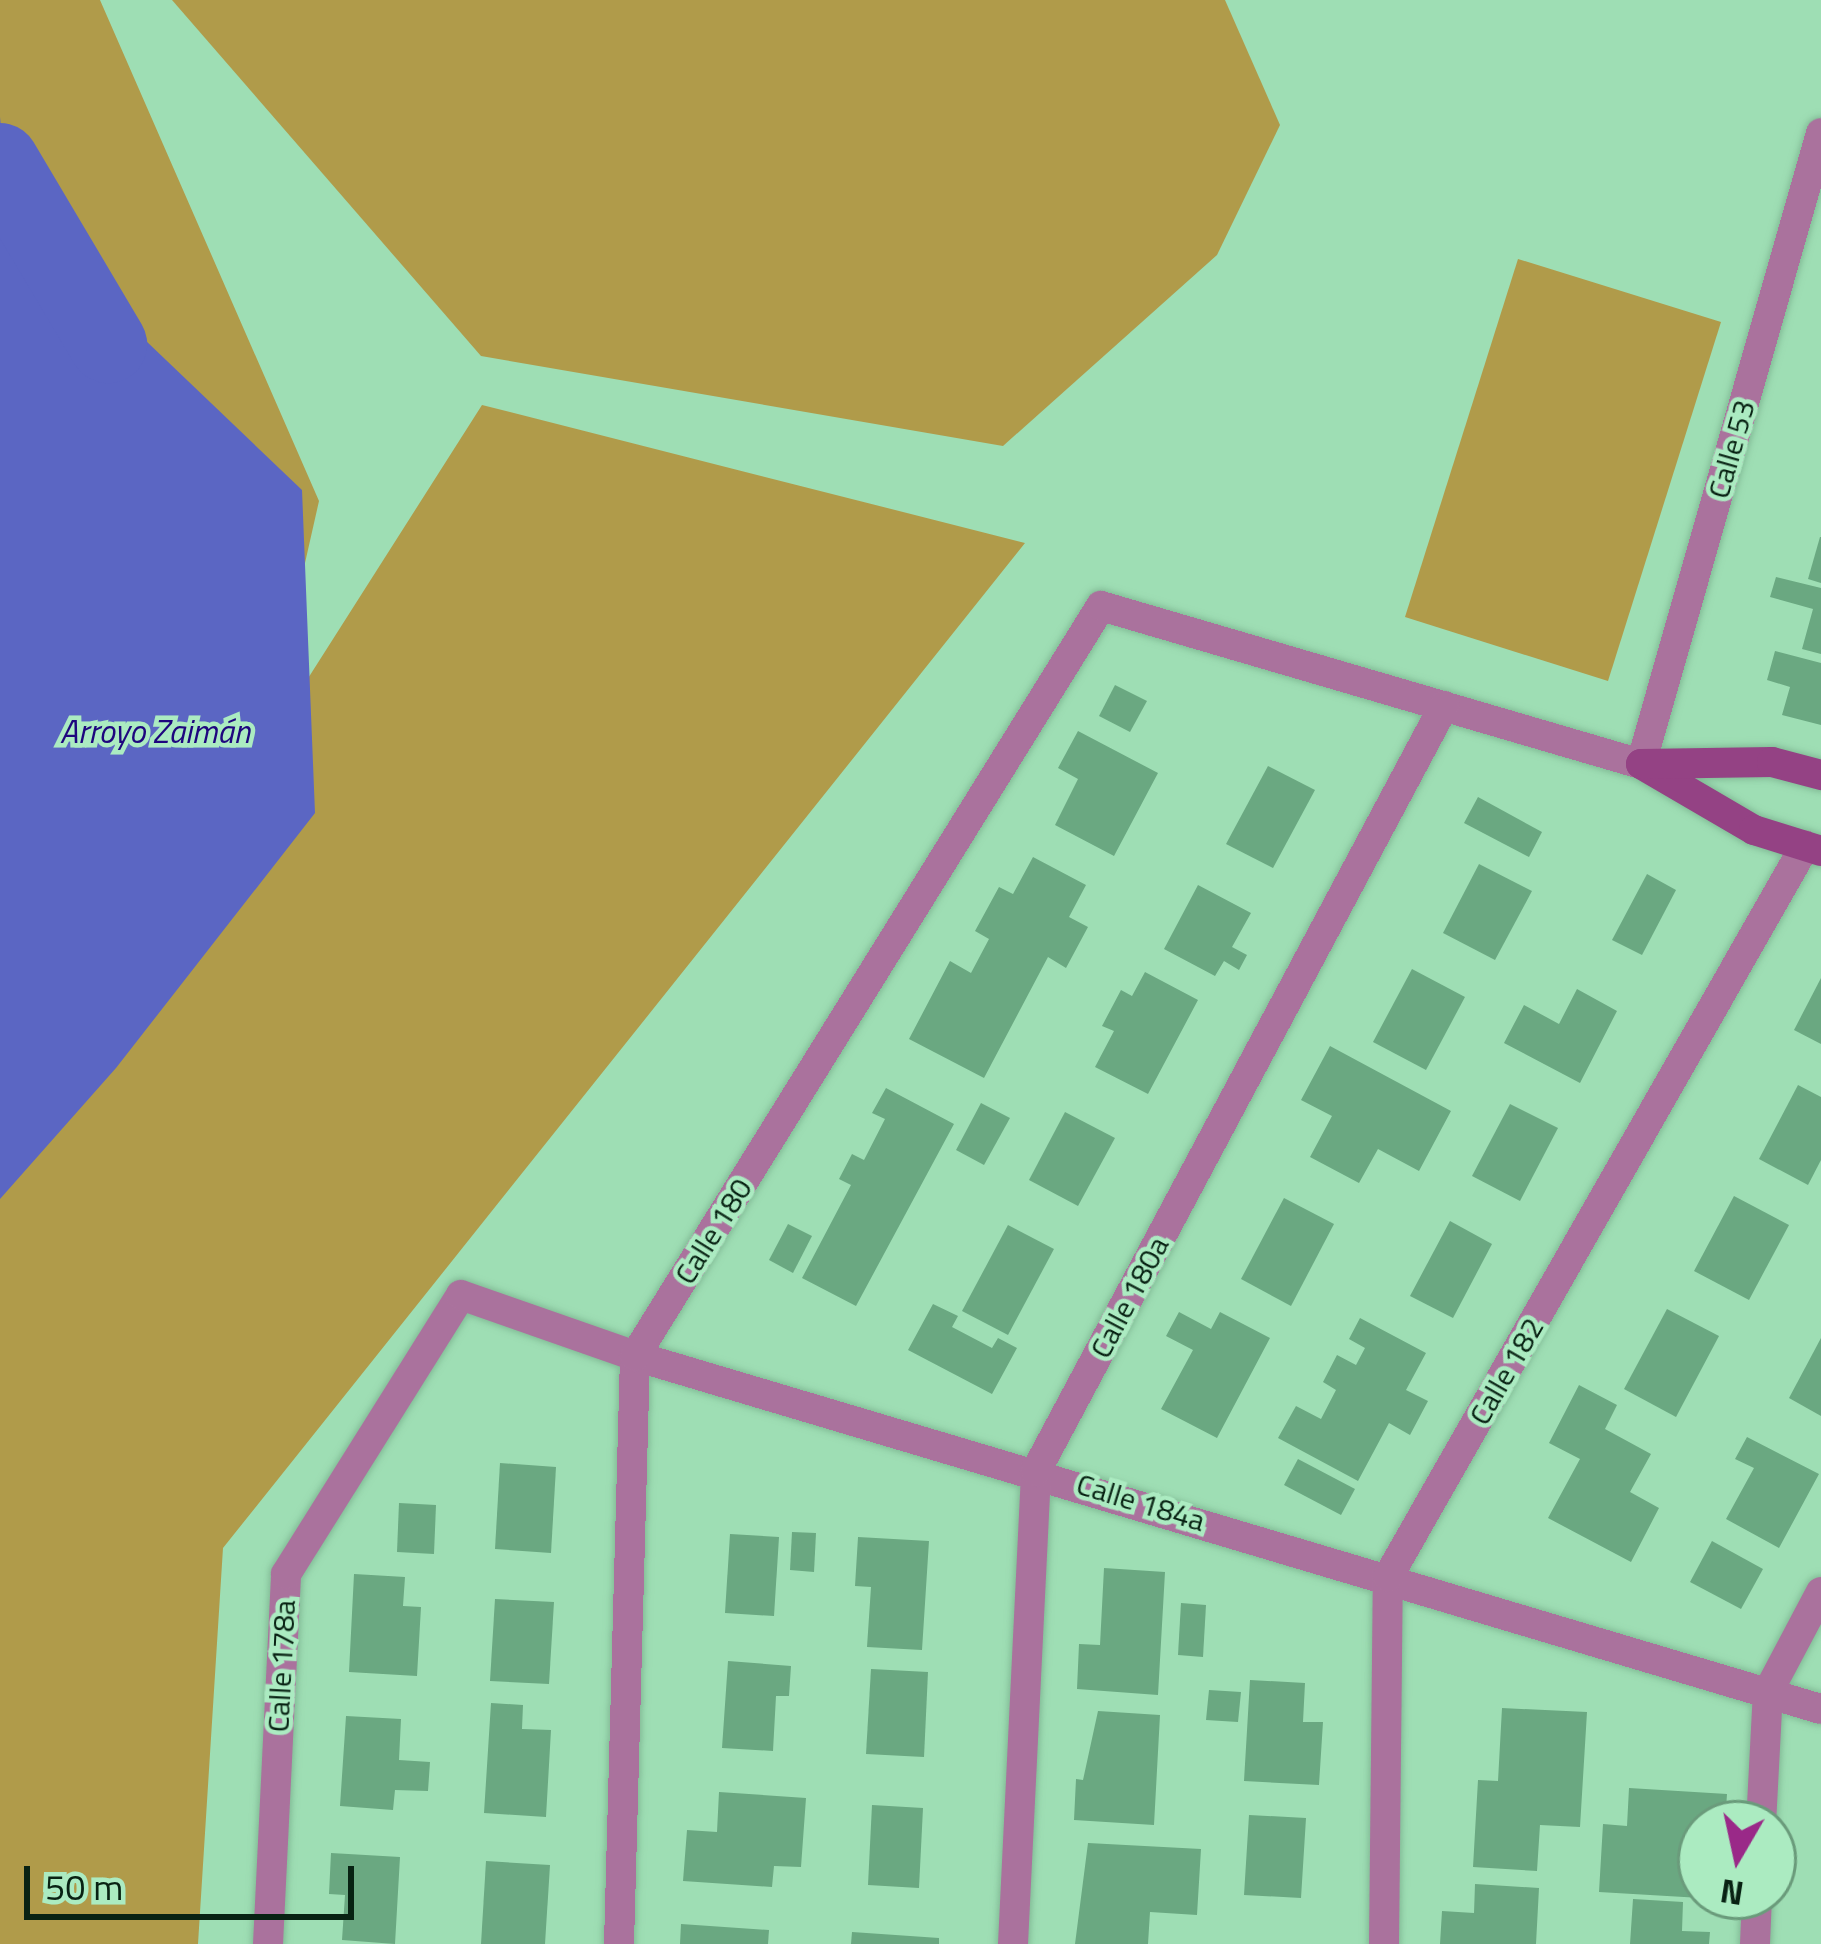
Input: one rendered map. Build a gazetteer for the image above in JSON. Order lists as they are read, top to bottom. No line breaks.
{"streets":{"street":["Calle 53","Calle 180","Calle 180a","Calle 182","Calle 184a","Calle 178a"]},"crossings":[["Calle 180","Calle 180a"],["Calle 180","Calle 184a"],["Calle 180a","Calle 184a"],["Calle 182","Calle 184a"],["Calle 184a","Calle 178a"]],"water":["Arroyo Zaimán"],"scale_bar":"50 m","north":"bottom"}
